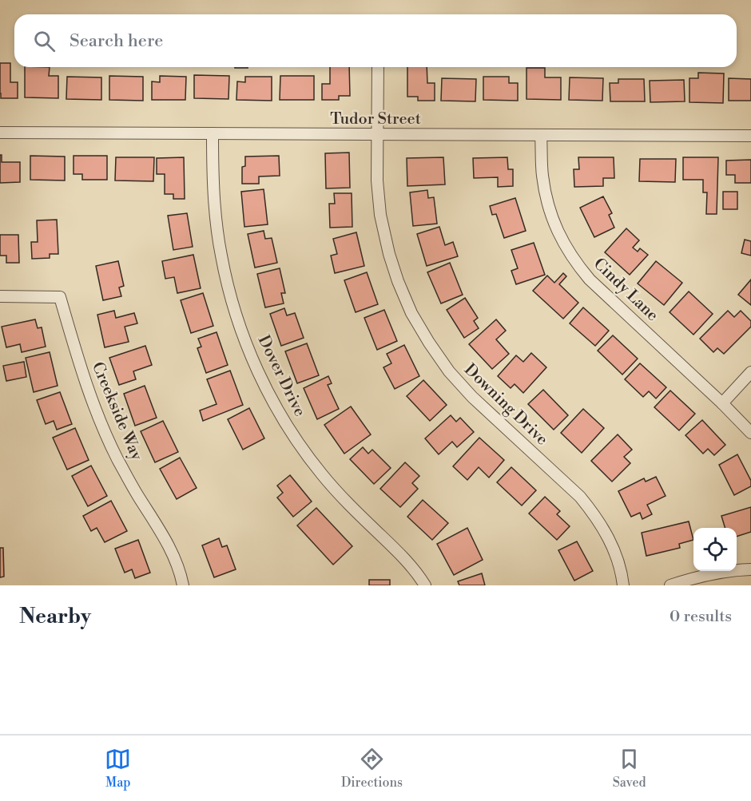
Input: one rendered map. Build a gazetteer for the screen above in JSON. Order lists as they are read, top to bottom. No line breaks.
{"streets":{"street":["Tudor Street","Cindy Lane","Dover Drive","Downing Drive","Creekside Way"]},"crossings":[["Tudor Street","Cindy Lane"],["Tudor Street","Dover Drive"],["Tudor Street","Downing Drive"]],"page":{"search":"Search here","heading":["Nearby","0 results"],"nav":["Map","Directions","Saved"]}}
